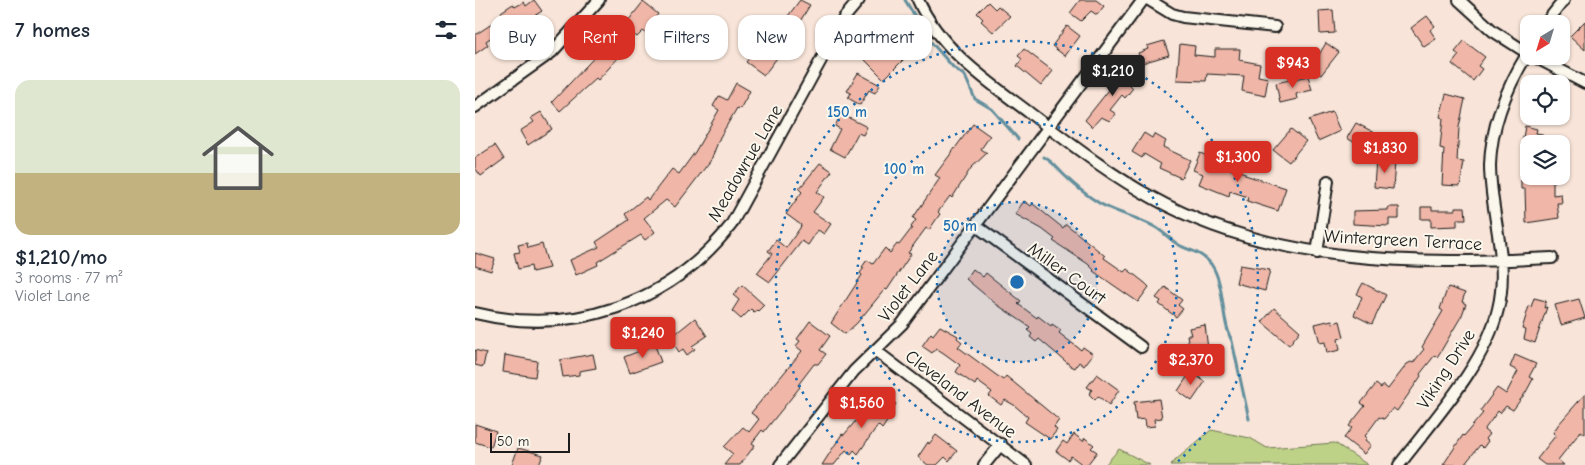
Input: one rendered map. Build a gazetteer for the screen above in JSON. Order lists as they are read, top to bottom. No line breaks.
{"streets":{"street":["Meadowrue Lane","Wintergreen Terrace","Miller Court","Violet Lane","Viking Drive","Cleveland Avenue"]},"crossings":[["Wintergreen Terrace","Violet Lane"],["Wintergreen Terrace","Viking Drive"],["Miller Court","Violet Lane"],["Violet Lane","Cleveland Avenue"]],"scale_bar":"50 m","north":"bottom left","page":{"heading":"7 homes","chip":["Buy","Rent","Filters","New","Apartment"],"price":["$943","$1,210","$1,830","$1,300","$1,240","$2,370","$1,560"],"list":[{"name":"$1,210/mo","note":"3 rooms · 77 m² · Violet Lane"}],"scale":"50 m"},"rings":["150 m","100 m","50 m"]}
